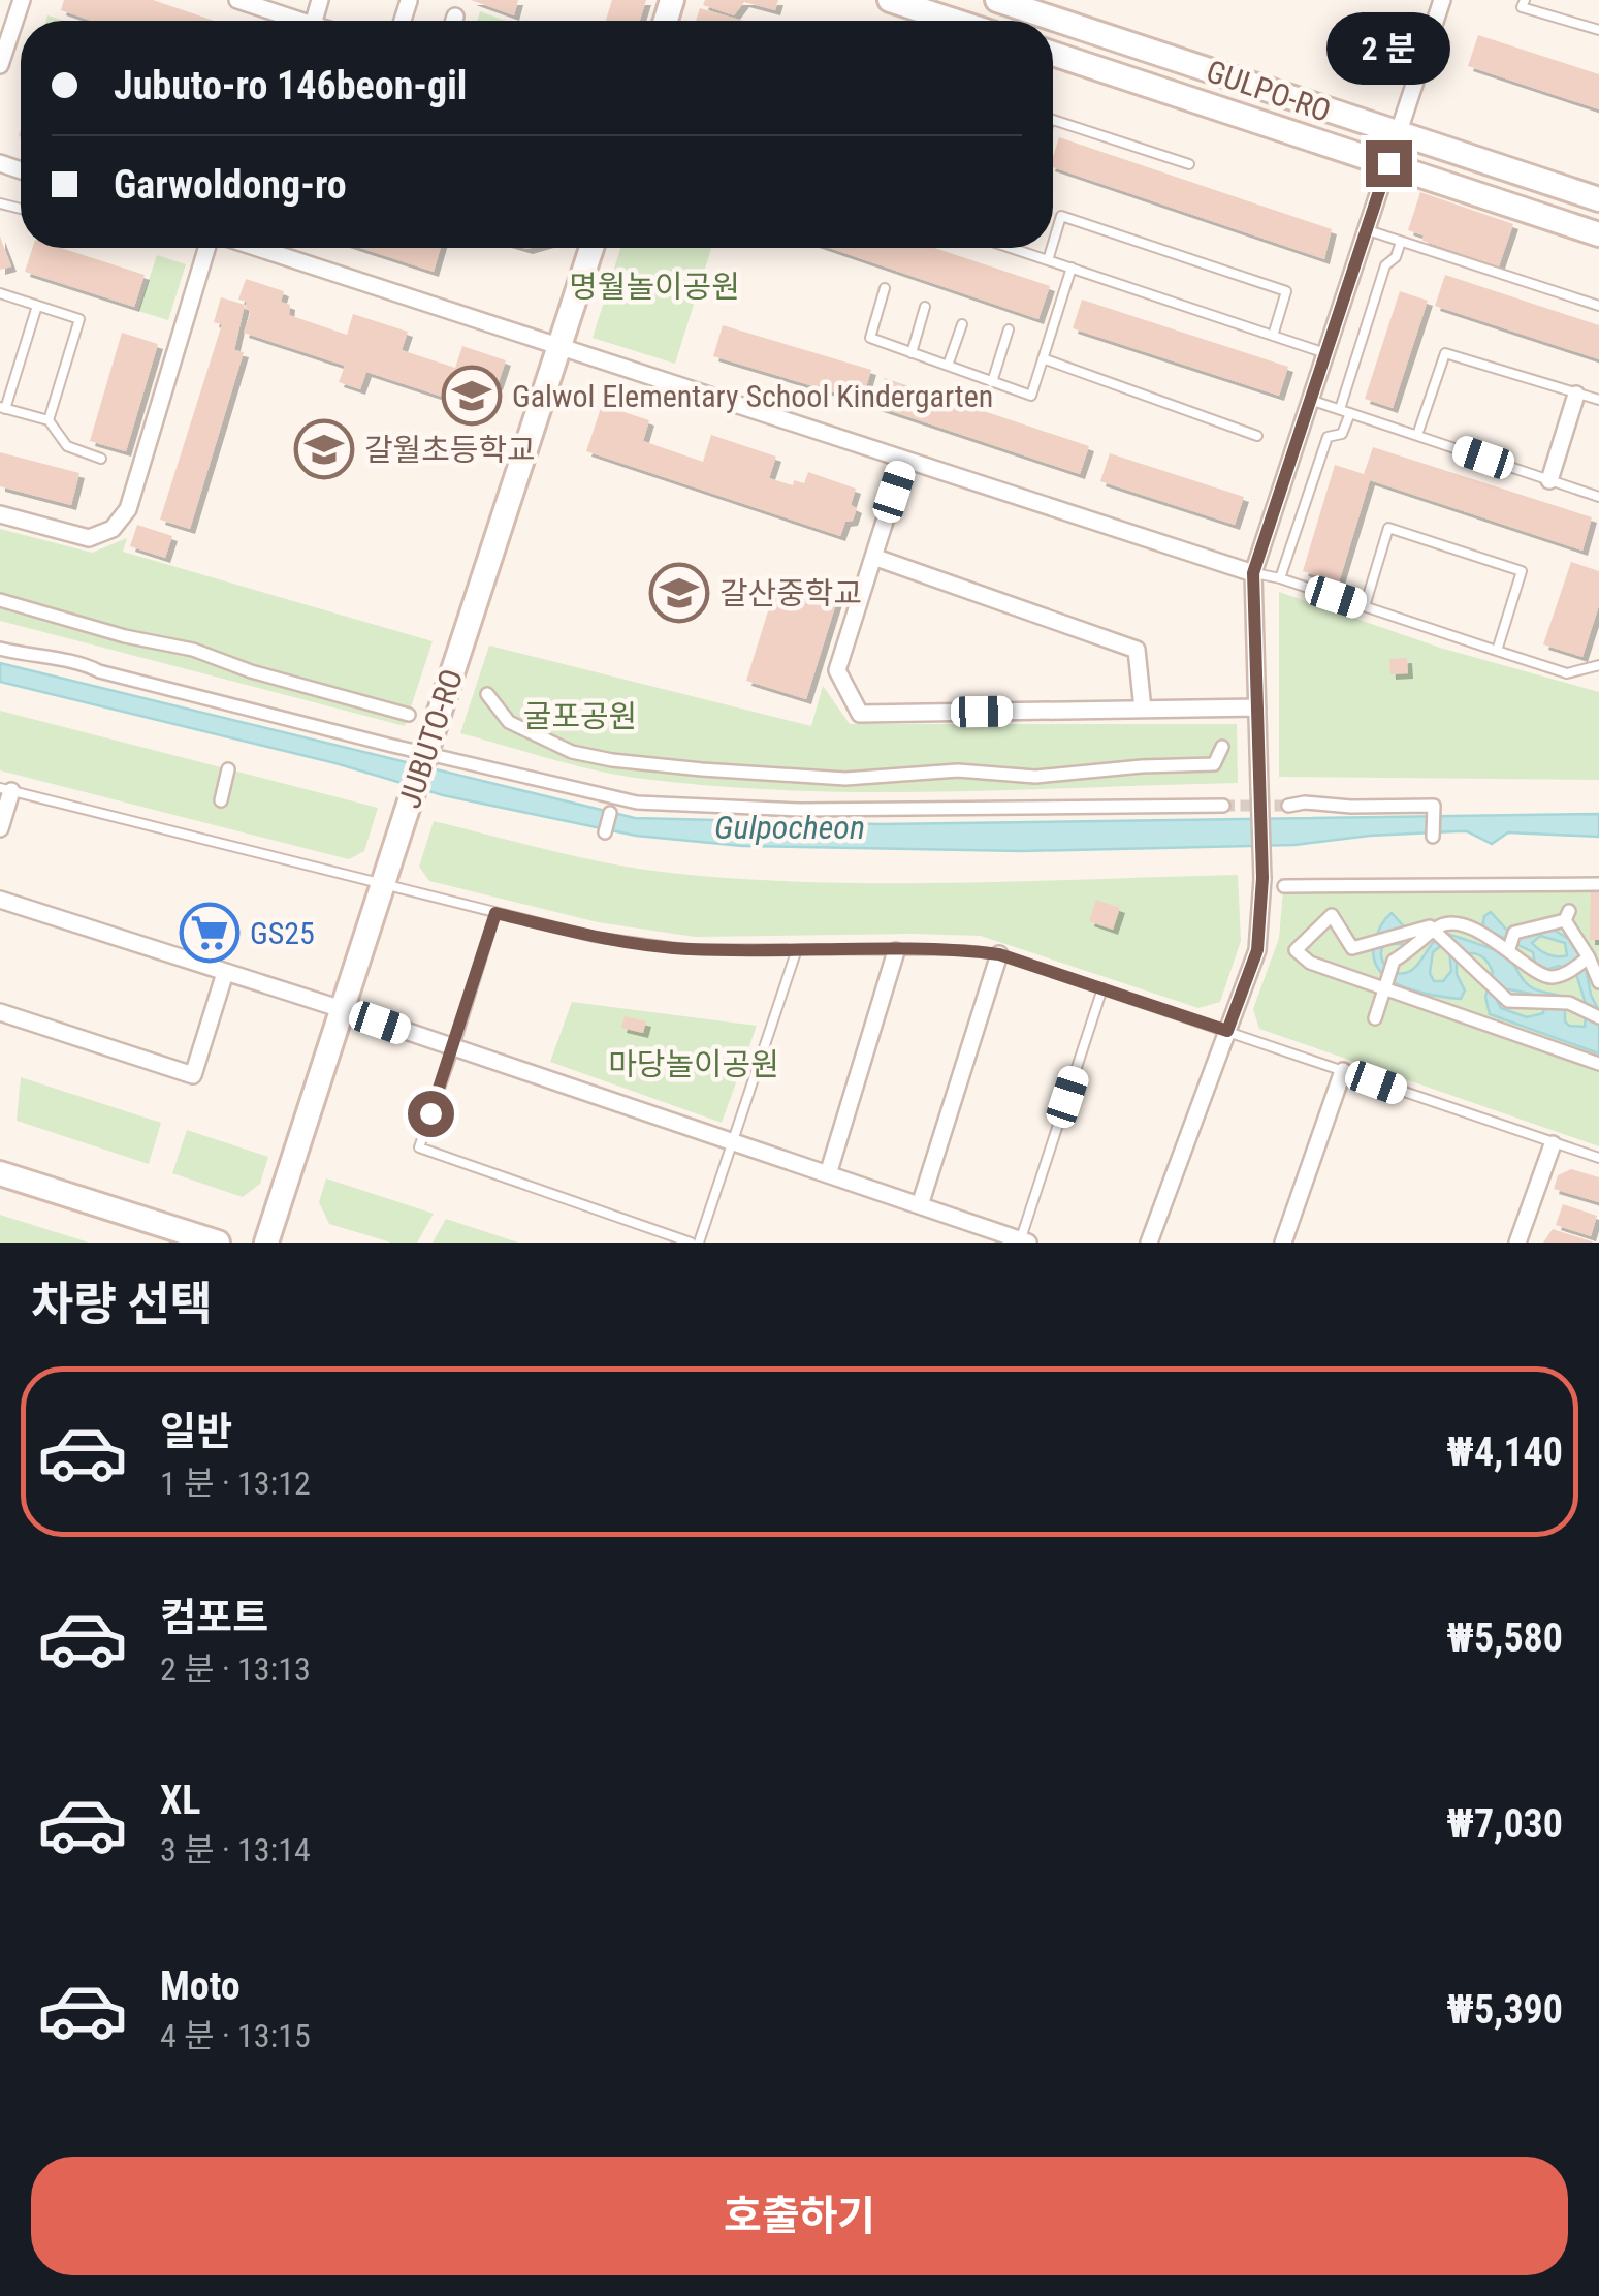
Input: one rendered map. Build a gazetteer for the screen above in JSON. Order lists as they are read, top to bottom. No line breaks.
{"streets":{"main road":["GULPO-RO","JUBUTO-RO"]},"water":["Gulpocheon"],"parks":["명월놀이공원","굴포공원","마당놀이공원"],"places":{"school or university":["Galwol Elementary School Kindergarten","갈월초등학교","갈산중학교"],"supermarket":["GS25"]},"page":{"bubble":"2 분","banner":["Jubuto-ro 146beon-gil","Garwoldong-ro"],"heading":"차량 선택","list":[{"name":"일반","note":"1 분 · 13:12","value":"₩4,140"},{"name":"컴포트","note":"2 분 · 13:13","value":"₩5,580"},{"name":"XL","note":"3 분 · 13:14","value":"₩7,030"},{"name":"Moto","note":"4 분 · 13:15","value":"₩5,390"}],"buttons":"호출하기"}}
